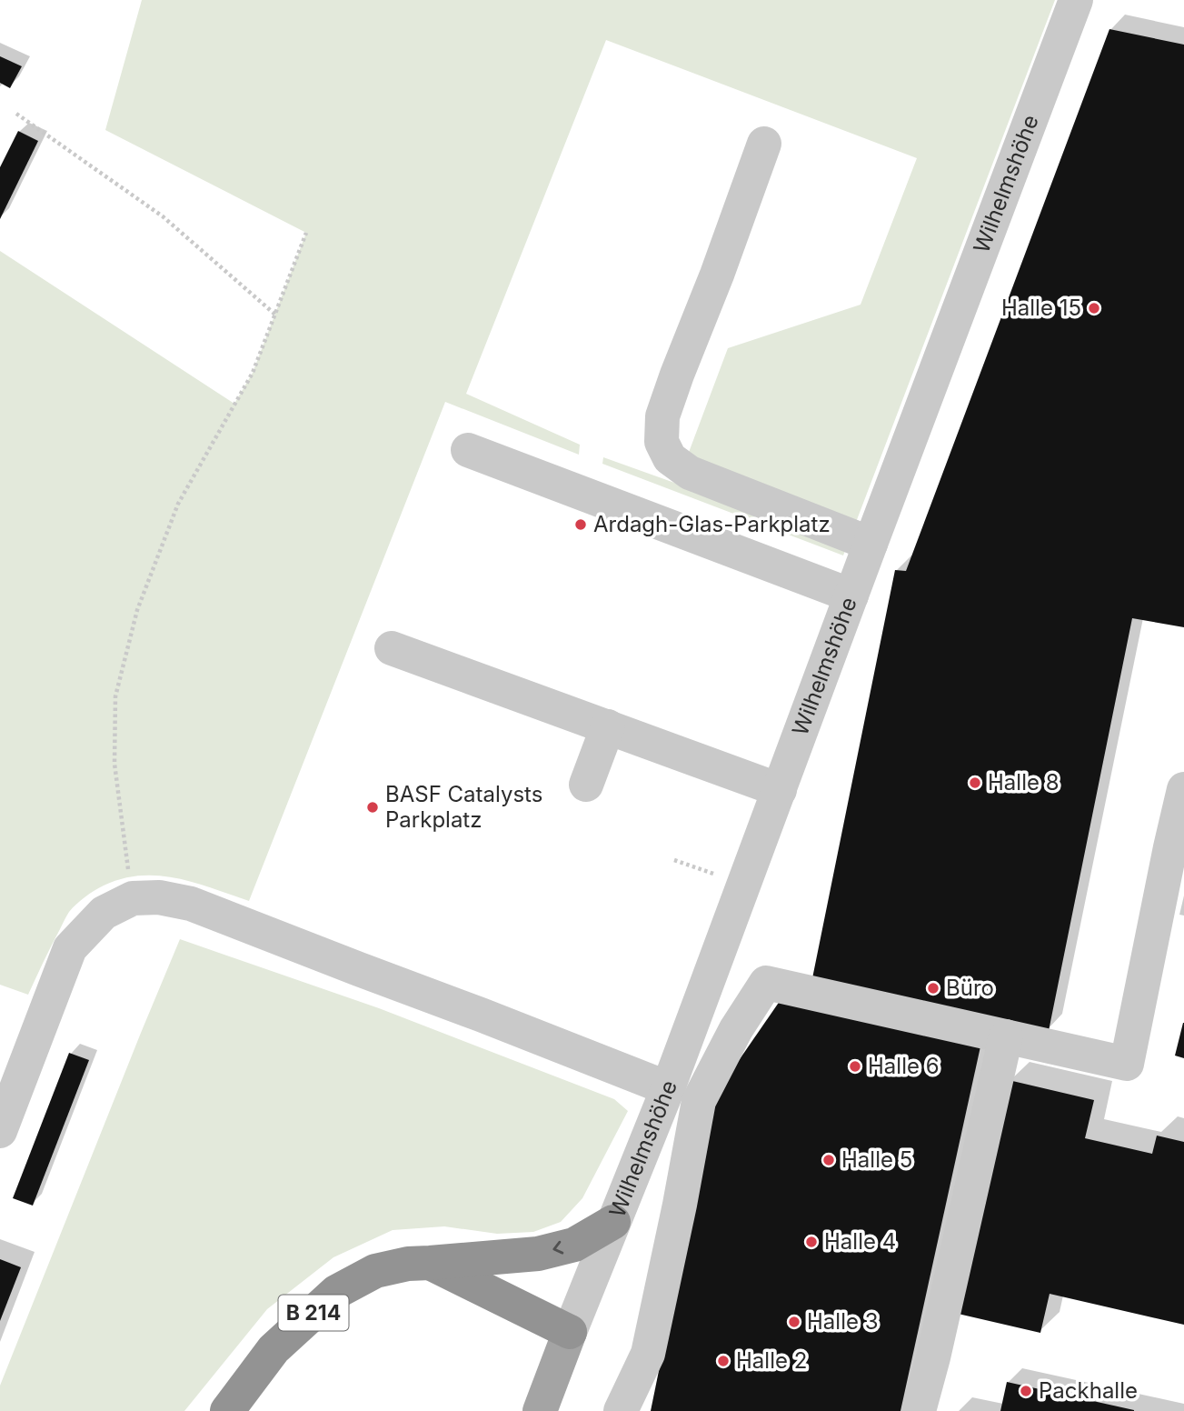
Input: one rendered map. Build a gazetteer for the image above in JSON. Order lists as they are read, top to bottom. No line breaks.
{"streets":{"highway":["B 214"],"street":["Wilhelmshöhe"]},"crossings":[["Wilhelmshöhe","B 214"]],"places":["Halle 15","Ardagh-Glas-Parkplatz","Halle 8","BASF Catalysts Parkplatz","Büro","Halle 6","Halle 5","Halle 4","Halle 3","Halle 2","Packhalle"]}
